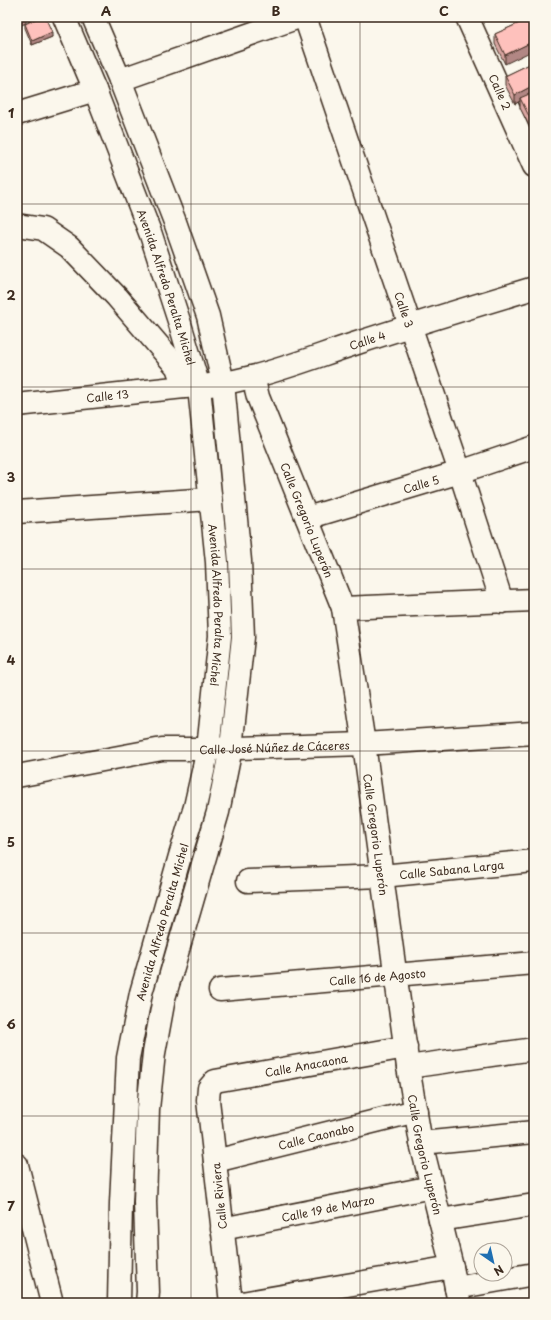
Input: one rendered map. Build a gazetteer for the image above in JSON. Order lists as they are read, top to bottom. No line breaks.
{"streets":{"street":["Calle 2","Avenida Alfredo Peralta Michel","Calle 3","Calle 4","Calle 13","Calle 5","Calle Gregorio Luperón","Calle José Núñez de Cáceres","Calle Sabana Larga","Calle 16 de Agosto","Calle Anacaona","Calle Caonabo","Calle Riviera","Calle 19 de Marzo"]},"crossings":[["Avenida Alfredo Peralta Michel","Calle 4"],["Avenida Alfredo Peralta Michel","Calle 13"],["Avenida Alfredo Peralta Michel","Calle José Núñez de Cáceres"],["Calle 3","Calle 4"],["Calle 3","Calle 5"],["Calle 4","Calle 13"],["Calle 4","Calle Gregorio Luperón"],["Calle 5","Calle Gregorio Luperón"],["Calle Gregorio Luperón","Calle José Núñez de Cáceres"],["Calle Gregorio Luperón","Calle Sabana Larga"],["Calle Gregorio Luperón","Calle 16 de Agosto"],["Calle Gregorio Luperón","Calle Anacaona"],["Calle Gregorio Luperón","Calle Caonabo"],["Calle Gregorio Luperón","Calle 19 de Marzo"],["Calle Anacaona","Calle Riviera"],["Calle Caonabo","Calle Riviera"],["Calle Riviera","Calle 19 de Marzo"]],"north":"bottom right","grid":{"columns":["A","B","C"],"rows":["1","2","3","4","5","6","7"]}}
